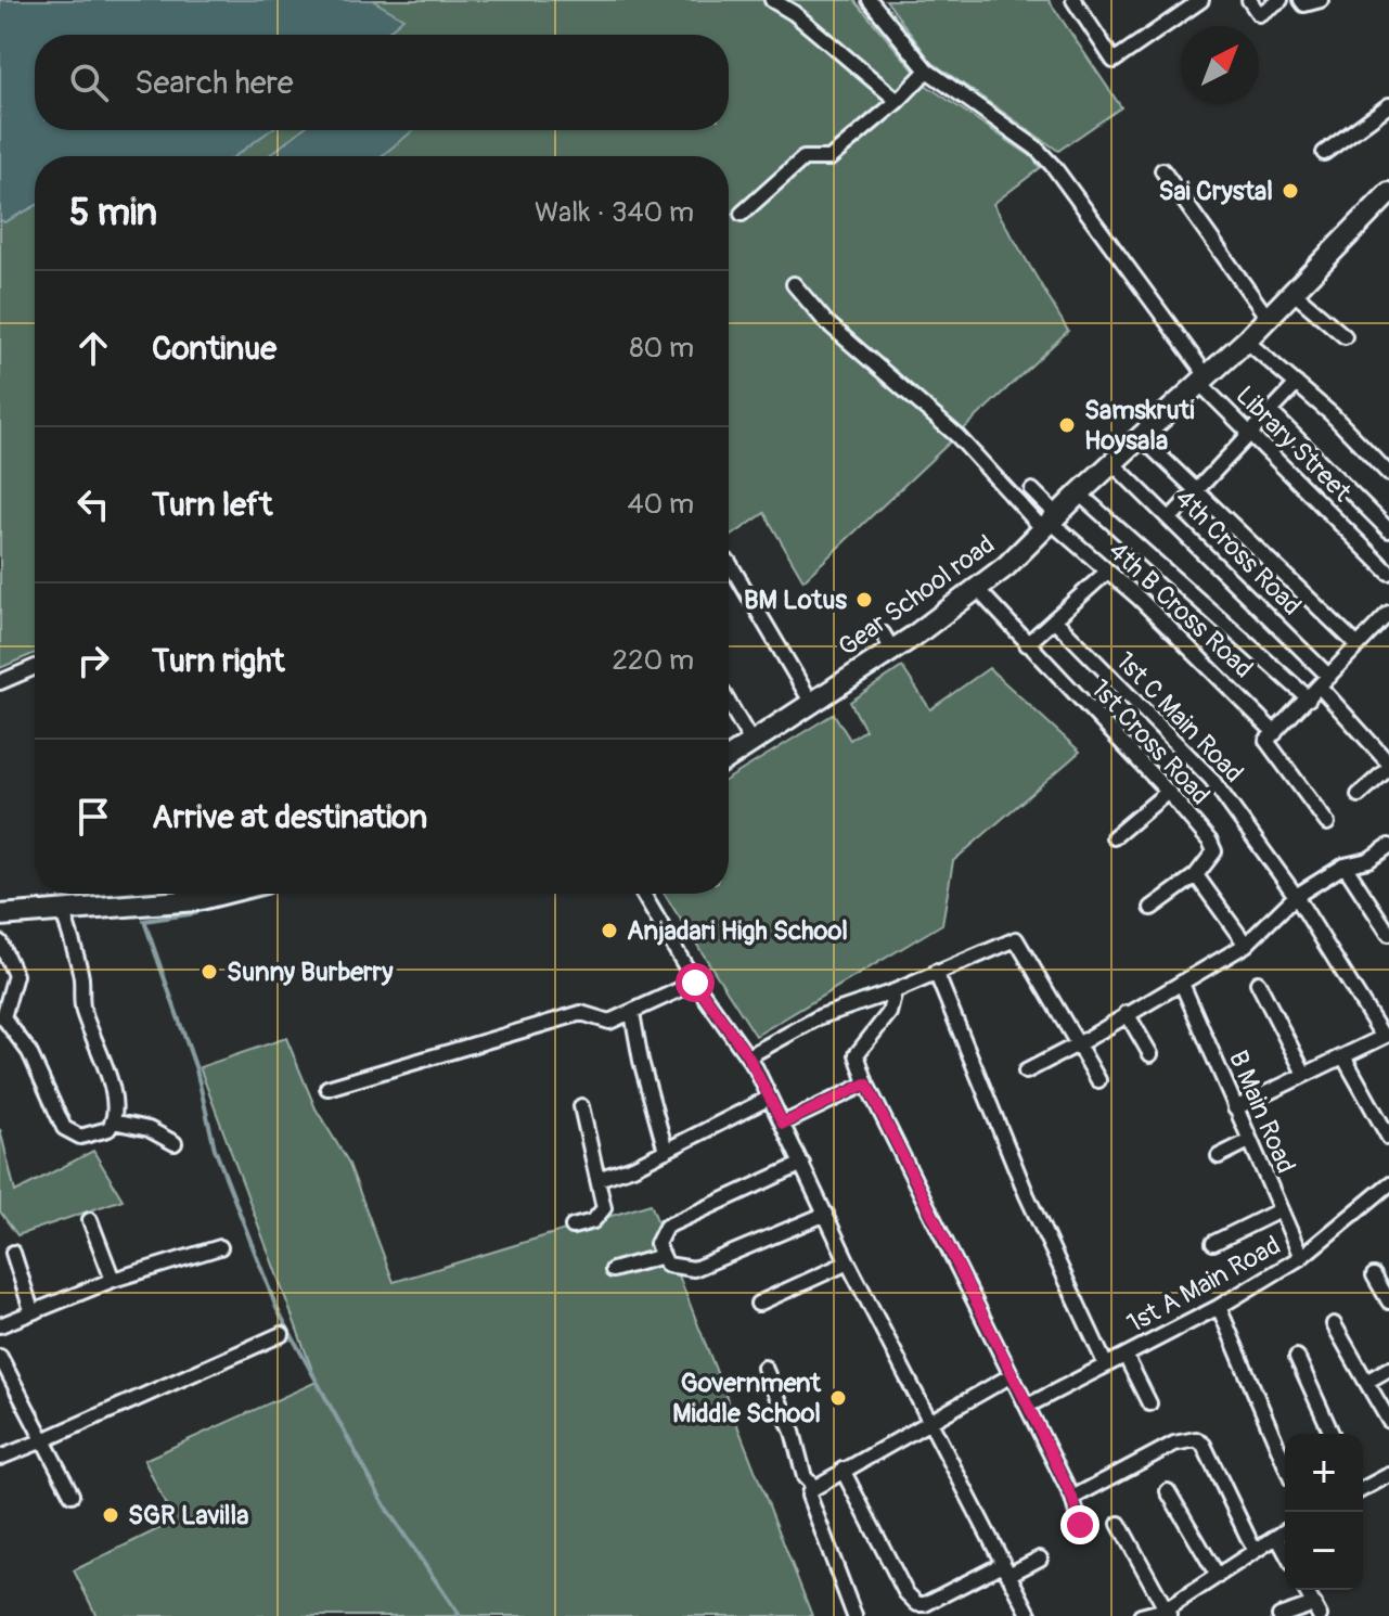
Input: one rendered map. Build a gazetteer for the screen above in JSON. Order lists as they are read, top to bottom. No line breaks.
{"streets":{"main road":["Gear School road"],"street":["Library Street","4th Cross Road","4th B Cross Road","1st C Main Road","1st Cross Road","B Main Road","1st A Main Road"]},"crossings":[["Library Street","Gear School road"],["4th Cross Road","Gear School road"],["Gear School road","4th B Cross Road"],["Gear School road","1st Cross Road"],["B Main Road","1st A Main Road"]],"places":["Sai Crystal","Samskruti Hoysala","BM Lotus","Anjadari High School","Sunny Burberry","Government Middle School","SGR Lavilla"],"north":"top right","page":{"search":"Search here","heading":["5 min","Walk · 340 m"],"list":[["Continue","80 m"],["Turn left","40 m"],["Turn right","220 m"],"Arrive at destination"],"map_buttons":["+","−"]}}
